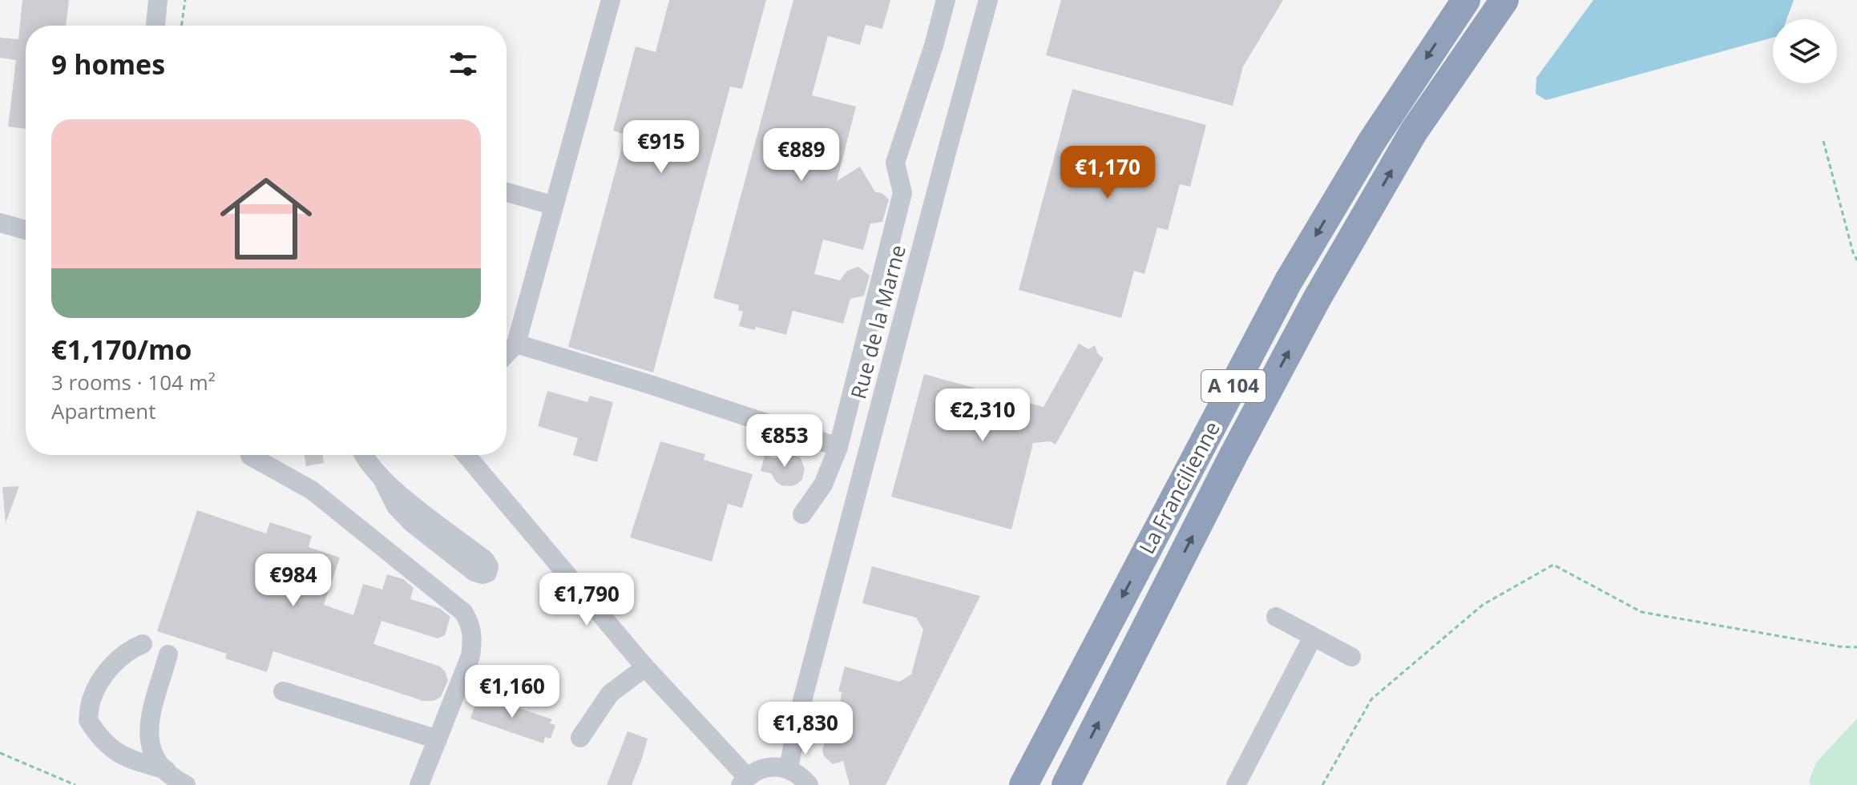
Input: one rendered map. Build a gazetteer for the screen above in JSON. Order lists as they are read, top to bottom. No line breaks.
{"streets":{"highway":["A 104","La Francilienne"],"street":["Rue de la Marne"]},"page":{"heading":"9 homes","list":[{"name":"€1,170/mo","note":"3 rooms · 104 m² · Apartment"}],"price":["€915","€889","€1,170","€2,310","€853","€984","€1,790","€1,160","€1,830"]}}
